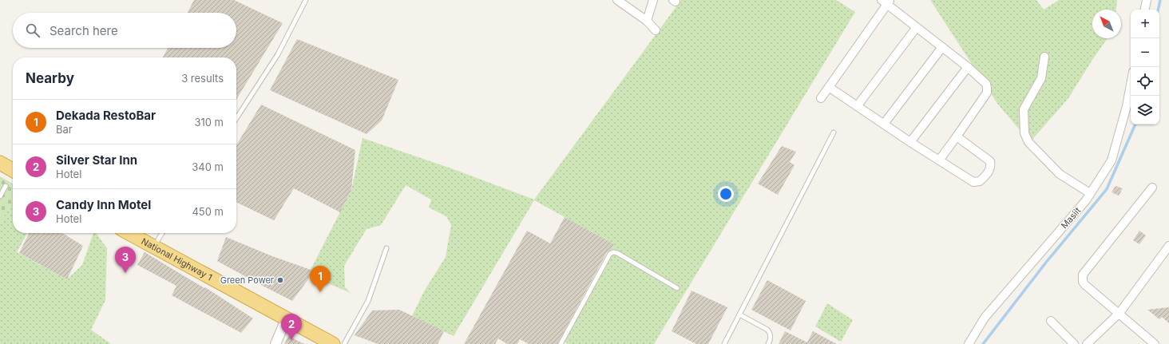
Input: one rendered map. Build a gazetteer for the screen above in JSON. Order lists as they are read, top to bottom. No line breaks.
{"streets":{"highway":["National Highway 1"],"street":["Masiit"]},"places":["Green Power"],"north":"top left","page":{"map_buttons":["+","−"],"search":"Search here","heading":["Nearby","3 results"],"list":[{"mark":"1","name":"Dekada RestoBar","note":"Bar","value":"310 m"},{"mark":"2","name":"Silver Star Inn","note":"Hotel","value":"340 m"},{"mark":"3","name":"Candy Inn Motel","note":"Hotel","value":"450 m"}],"pins":["3","1","2"]}}
